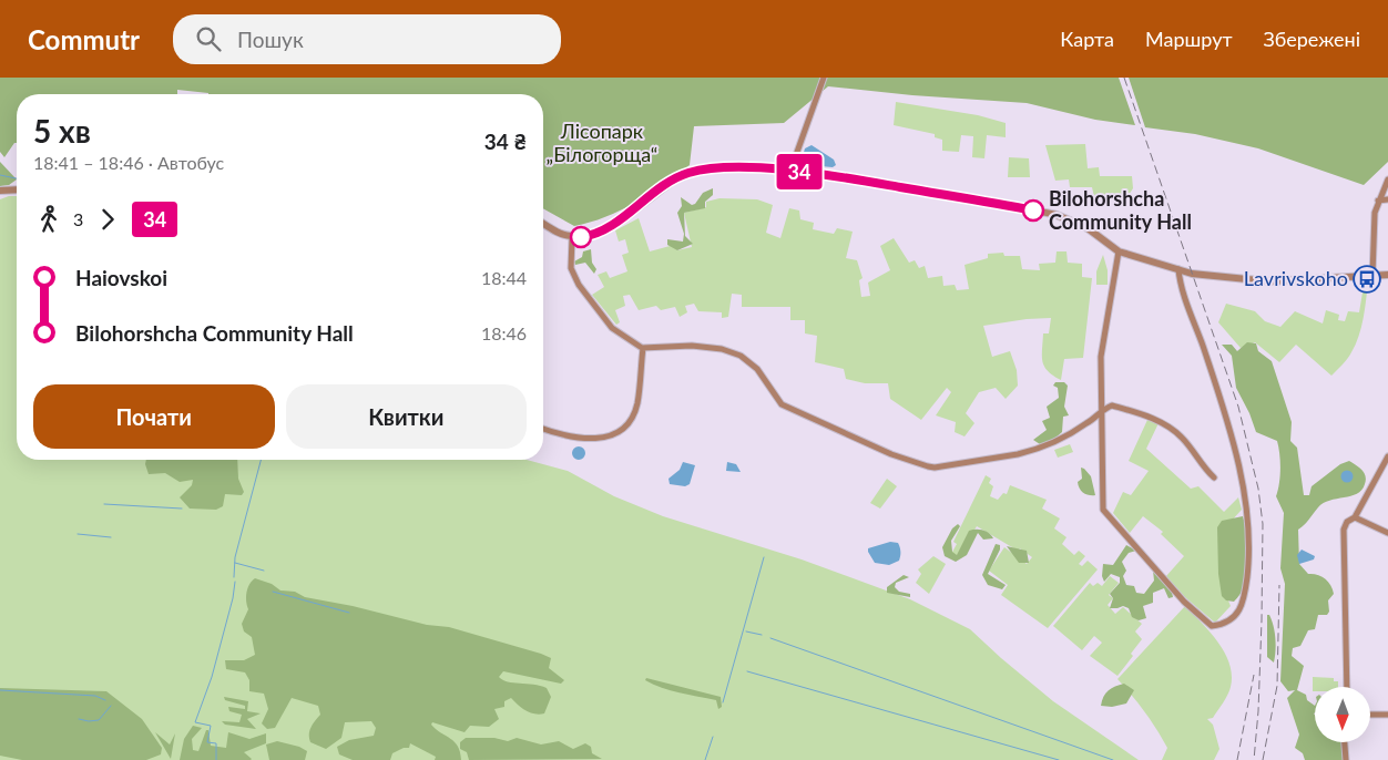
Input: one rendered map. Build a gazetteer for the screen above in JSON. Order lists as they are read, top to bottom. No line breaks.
{"parks":["Лісопарк „Білогорща“"],"places":{"other":["Bilohorshcha Community Hall"],"bus stop":["Lavrivskoho"]},"lines":["bus line 34"],"north":"bottom","page":{"header":"Commutr","search":"Пошук","nav":["Карта","Маршрут","Збережені"],"on_map":"34","heading":["5 хв","18:41 – 18:46 · Автобус","34 ₴"],"legs":["3","34"],"list":[{"name":"Haiovskoi","value":"18:44"},{"name":"Bilohorshcha Community Hall","value":"18:46"}],"buttons":["Почати","Квитки"]}}
